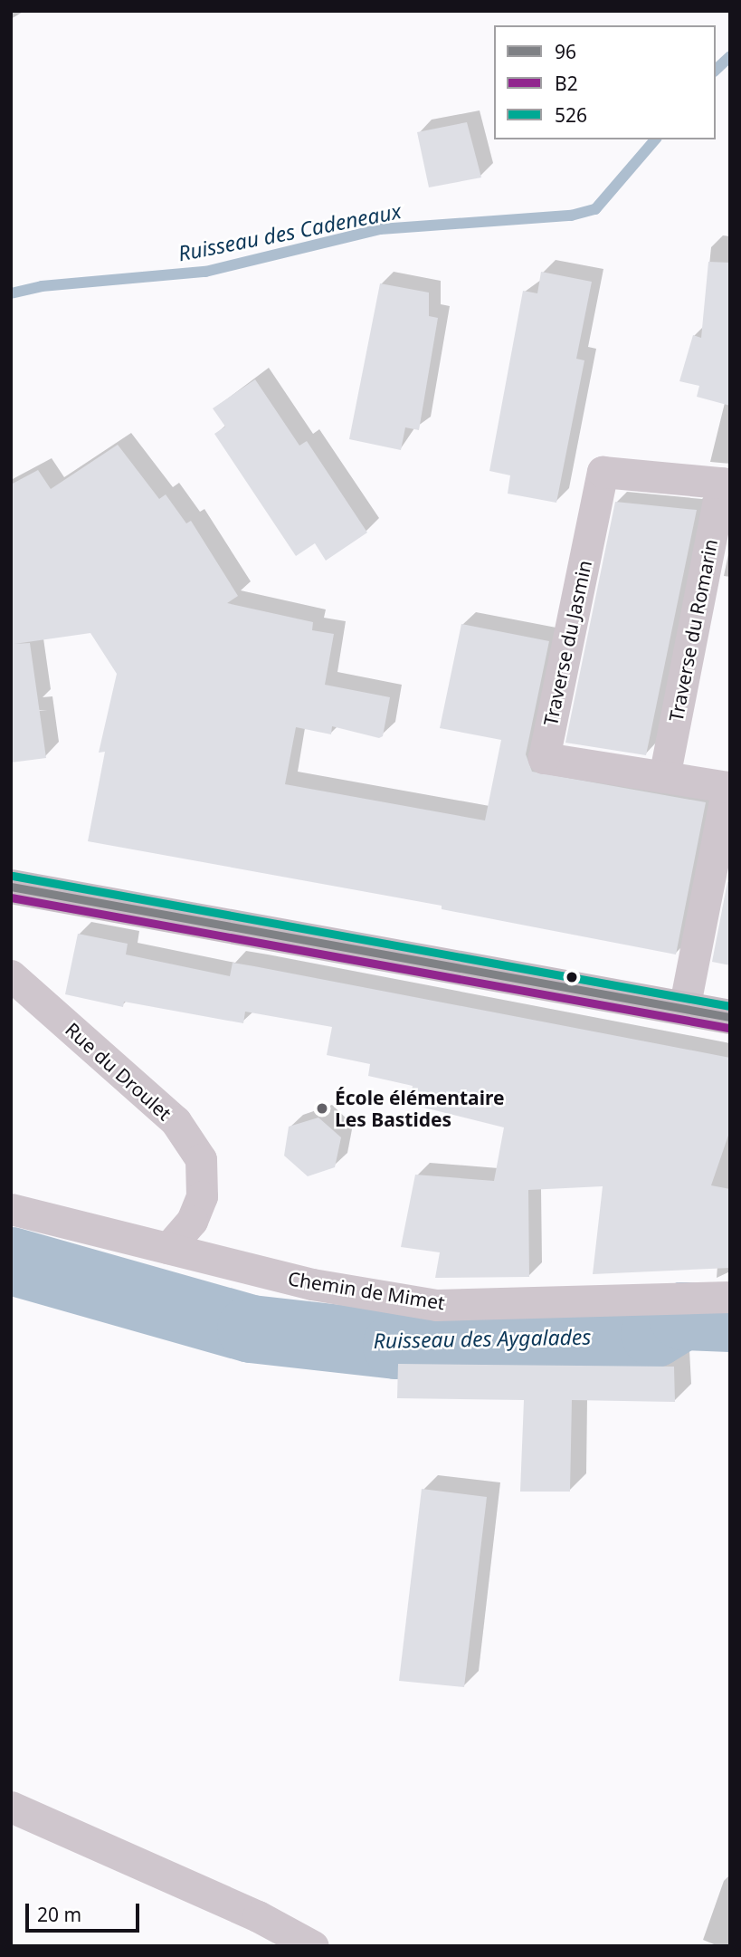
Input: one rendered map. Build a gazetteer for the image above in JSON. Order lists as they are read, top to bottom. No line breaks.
{"streets":{"street":["Traverse du Romarin","Traverse du Jasmin","Rue du Droulet","Chemin de Mimet"]},"crossings":[["Traverse du Romarin","Traverse du Jasmin"],["Rue du Droulet","Chemin de Mimet"]],"water":["Ruisseau des Cadeneaux","Ruisseau des Aygalades"],"places":["École élémentaire Les Bastides"],"lines":["transit line 526","transit line 96","transit line B2"],"legend":["96","B2","526"],"scale_bar":"20 m"}
